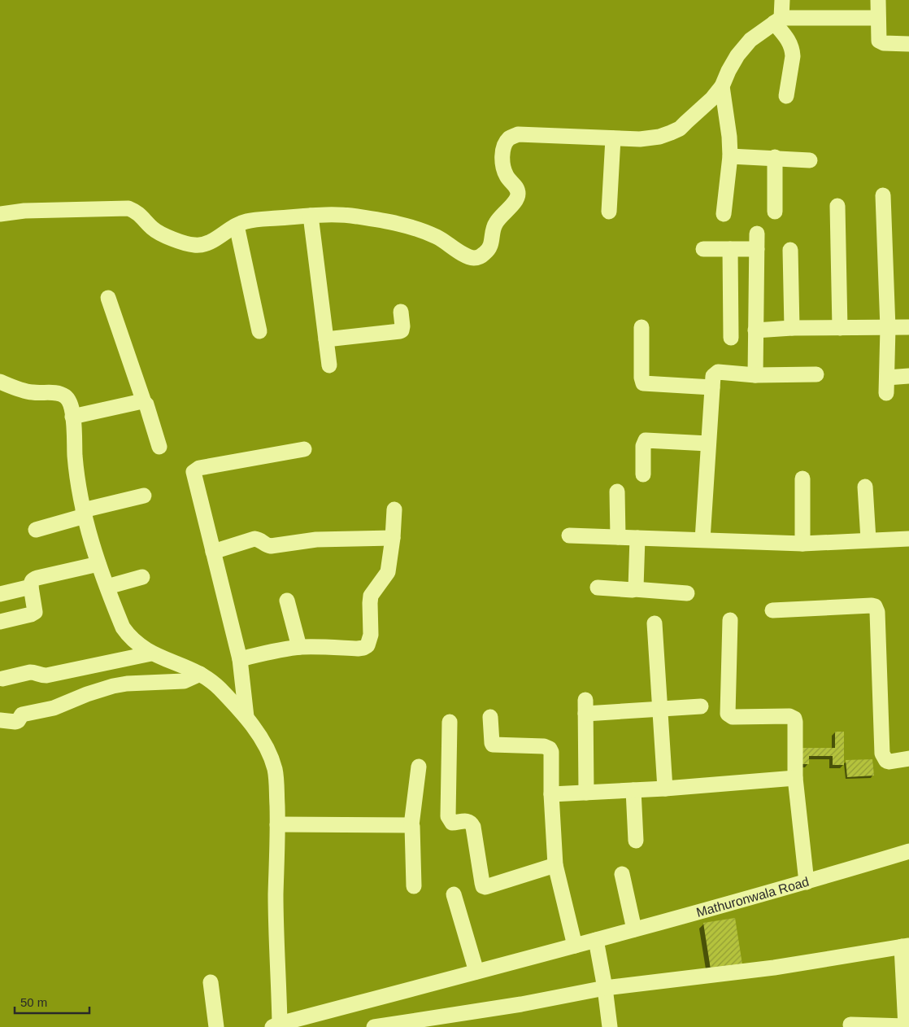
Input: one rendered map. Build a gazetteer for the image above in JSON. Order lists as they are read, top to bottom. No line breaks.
{"streets":{"street":["Mathuronwala Road"]},"scale_bar":"50 m"}
